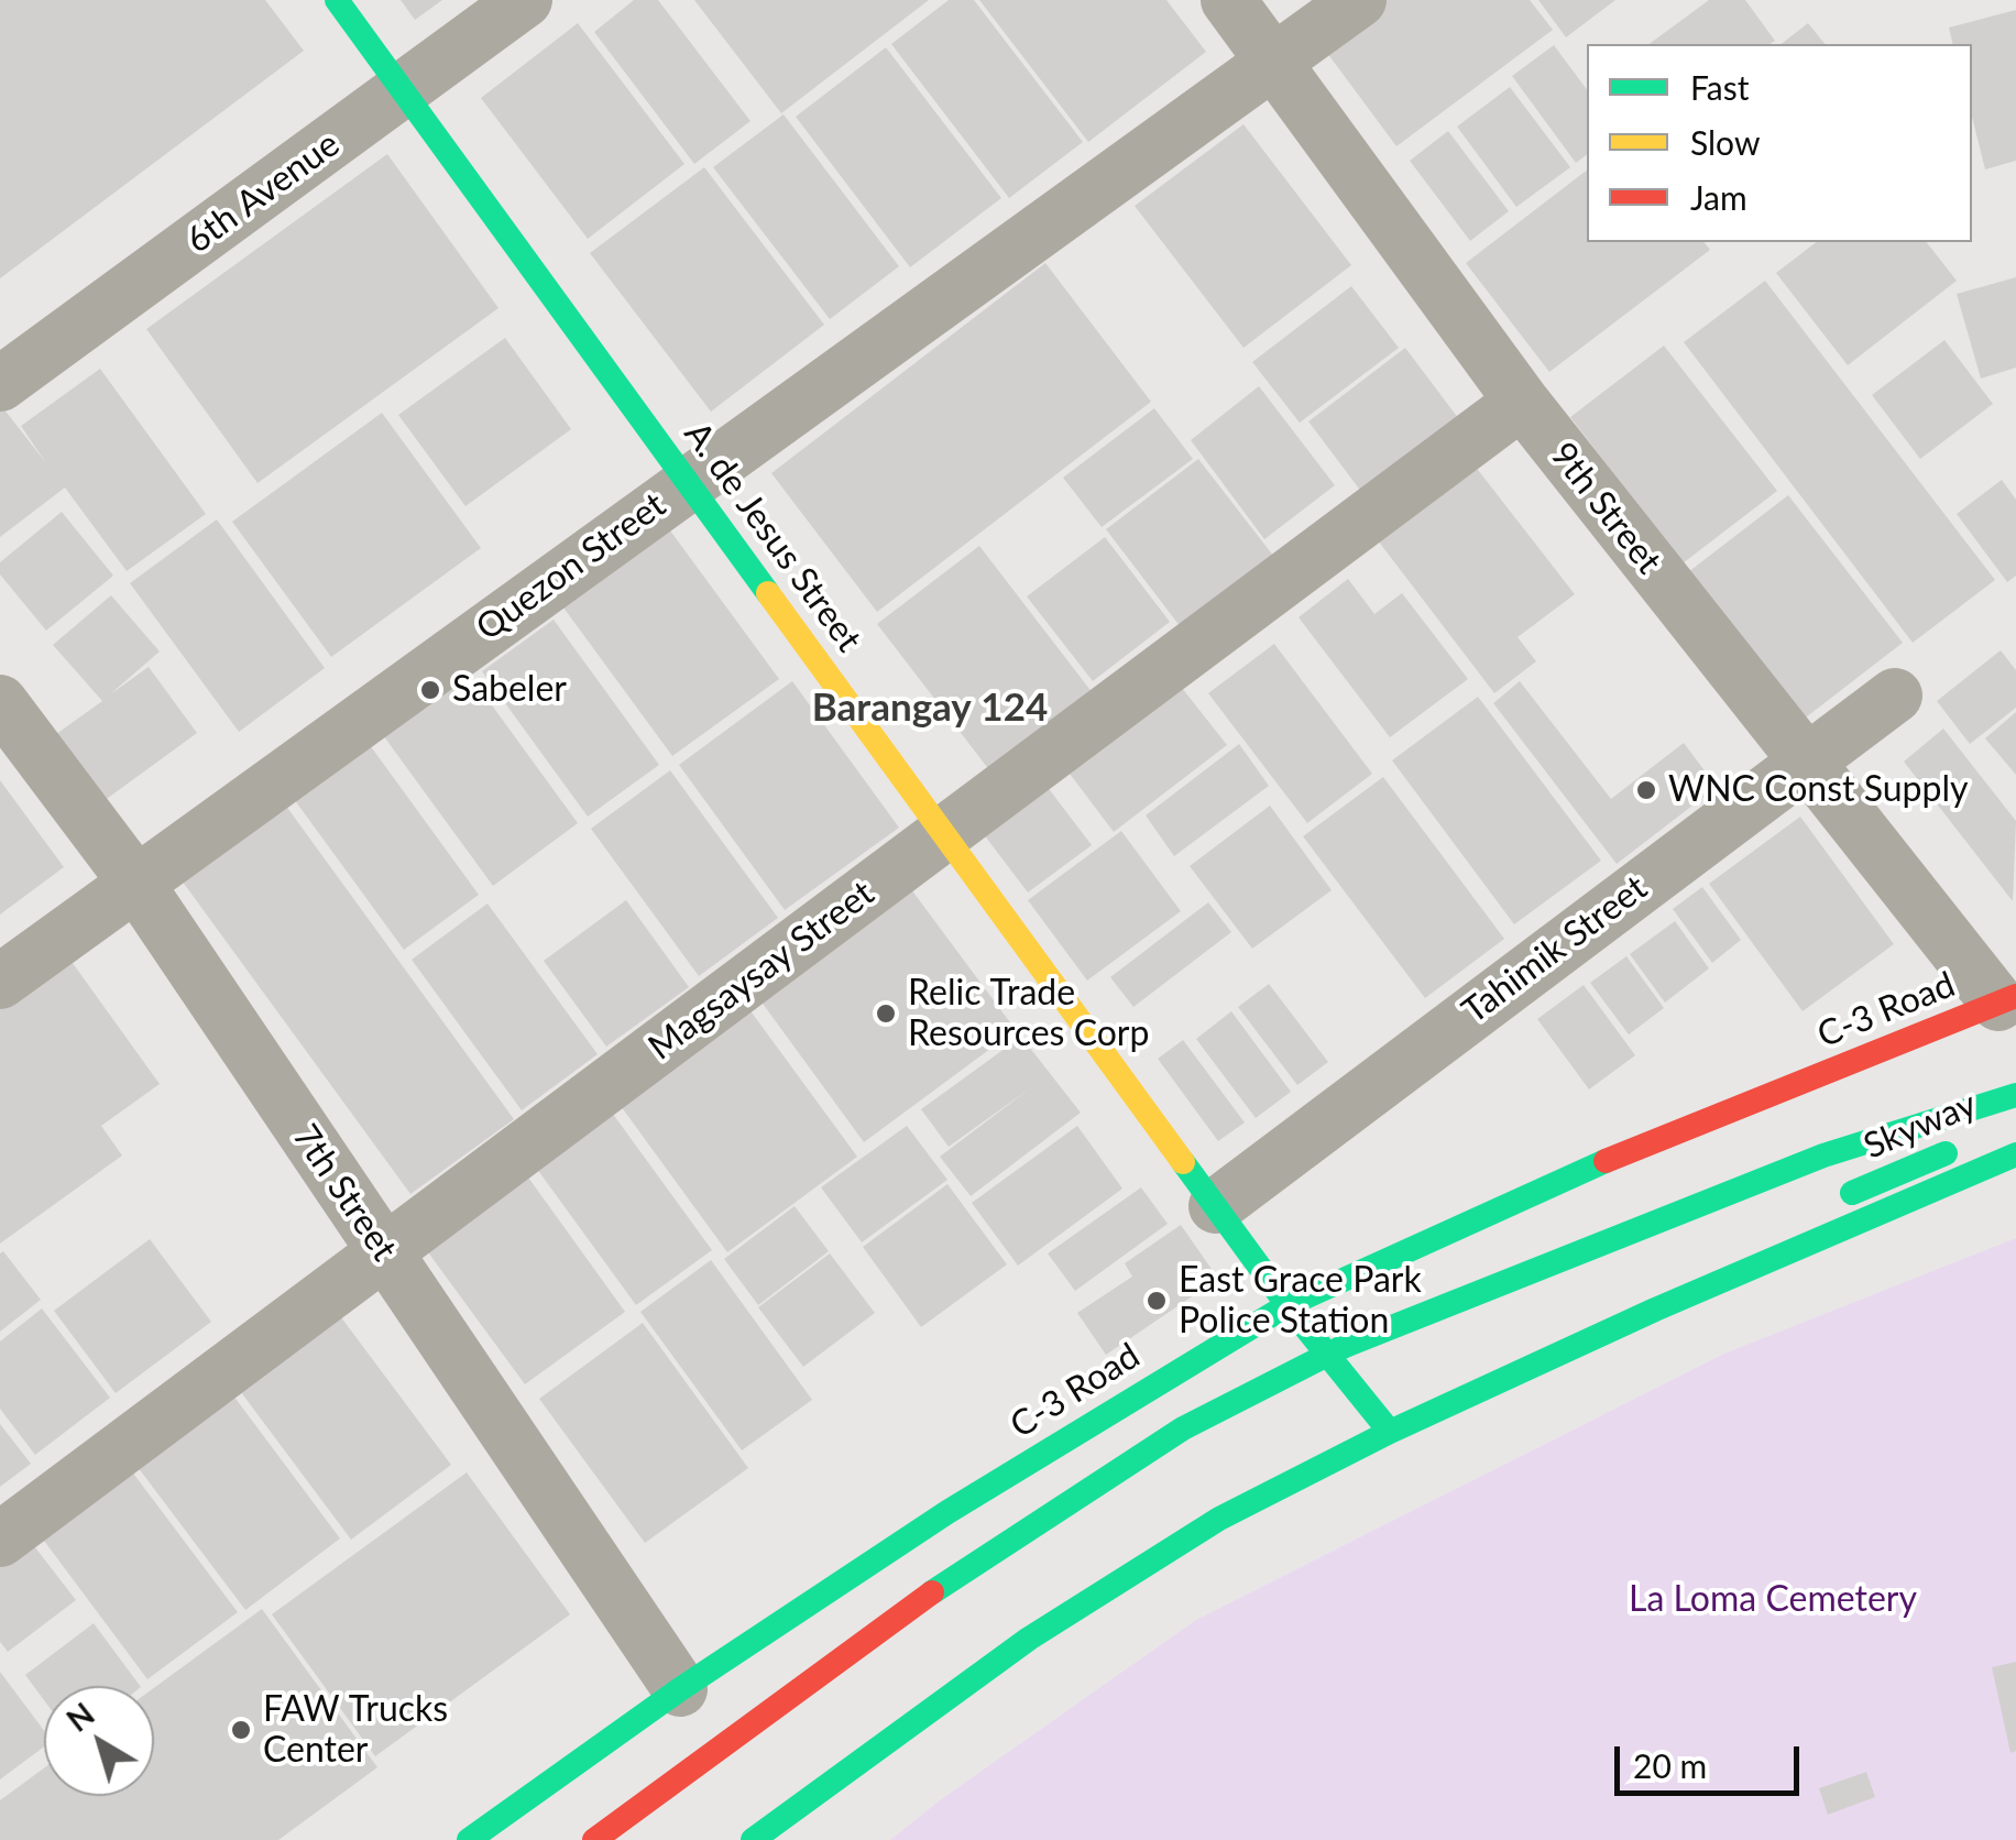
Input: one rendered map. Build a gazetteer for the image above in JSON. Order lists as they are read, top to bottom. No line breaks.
{"streets":{"main road":["A. de Jesus Street","C-3 Road","Skyway"],"street":["6th Avenue","9th Street","Quezon Street","Tahimik Street","Magsaysay Street","7th Street"]},"crossings":[["6th Avenue","A. de Jesus Street"],["9th Street","Quezon Street"],["9th Street","Tahimik Street"],["9th Street","Magsaysay Street"],["9th Street","C-3 Road"],["A. de Jesus Street","Quezon Street"],["A. de Jesus Street","Tahimik Street"],["A. de Jesus Street","Magsaysay Street"],["A. de Jesus Street","C-3 Road"],["Quezon Street","7th Street"],["Magsaysay Street","7th Street"],["C-3 Road","7th Street"]],"districts":["Barangay 124"],"parks":["La Loma Cemetery"],"places":["Sabeler","WNC Const Supply","Relic Trade Resources Corp","East Grace Park Police Station","FAW Trucks Center"],"legend":["Fast","Slow","Jam"],"scale_bar":"20 m","north":"top left"}
